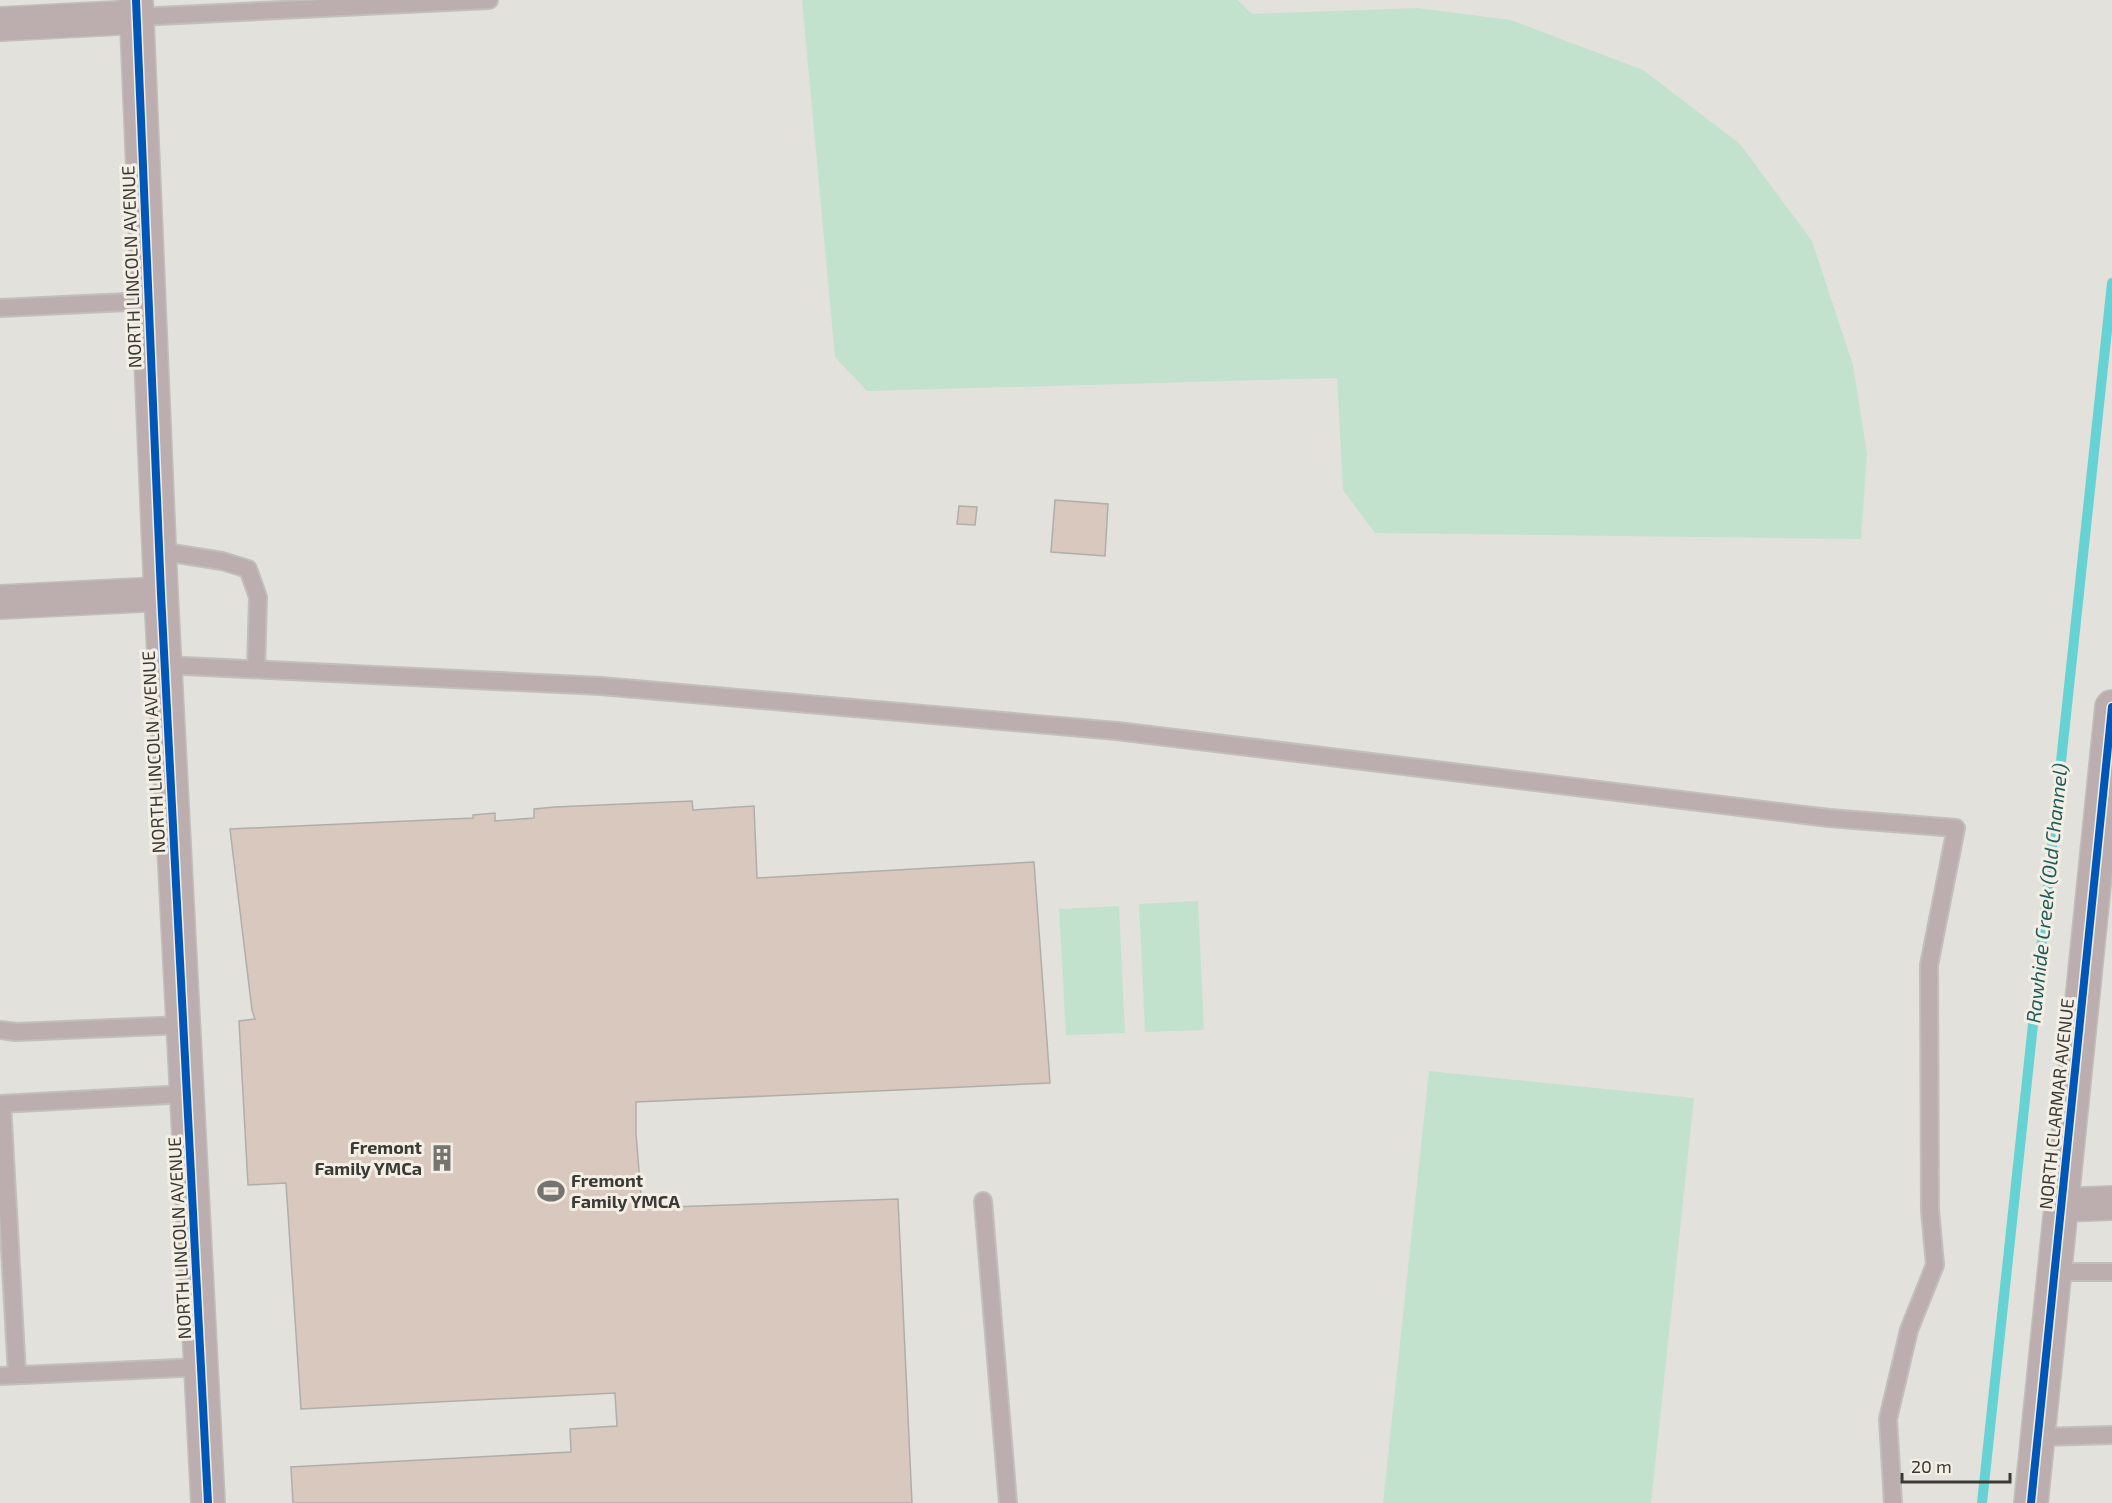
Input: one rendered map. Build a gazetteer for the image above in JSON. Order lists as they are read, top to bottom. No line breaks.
{"streets":{"street":["NORTH LINCOLN AVENUE","NORTH CLARMAR AVENUE"]},"water":["Rawhide Creek (Old Channel)"],"places":{"building":["Fremont Family YMCa"],"sports":["Fremont Family YMCA"]},"scale_bar":"20 m"}
